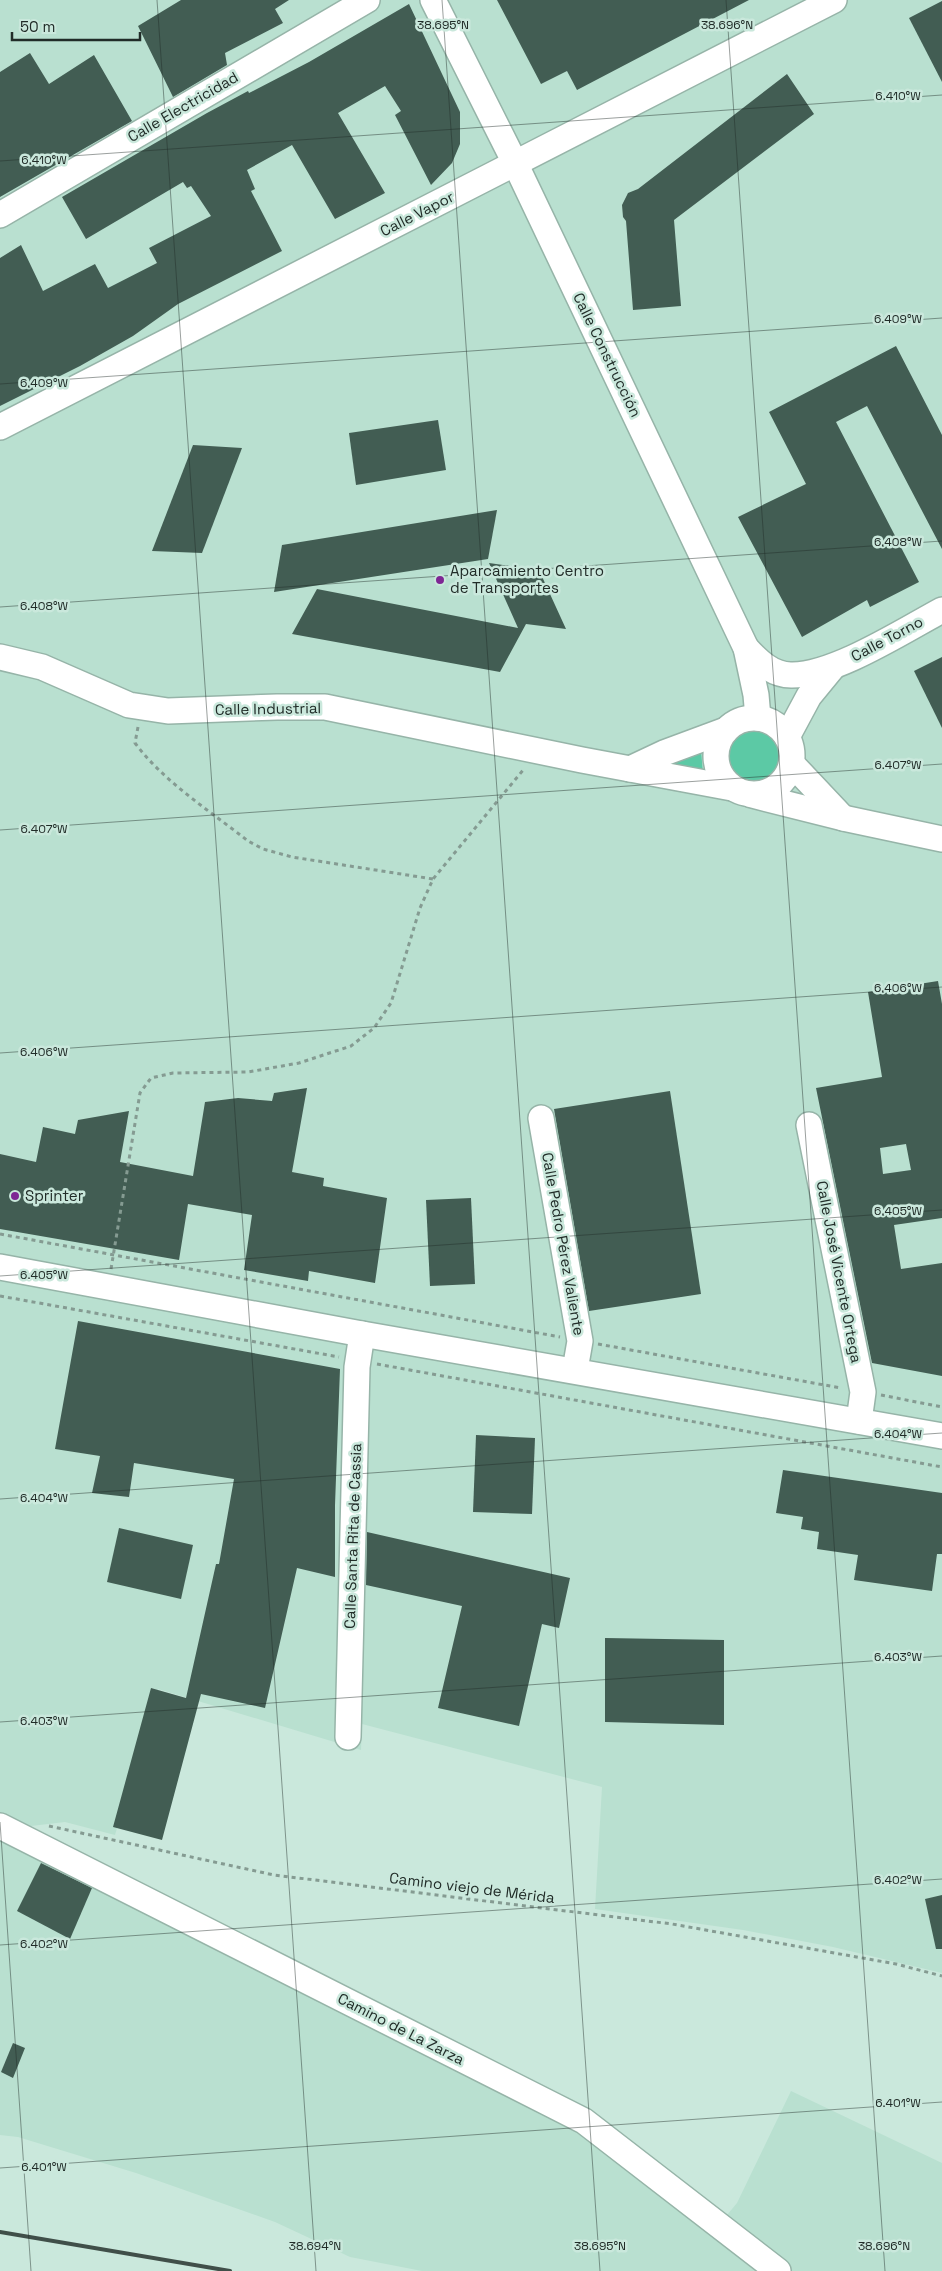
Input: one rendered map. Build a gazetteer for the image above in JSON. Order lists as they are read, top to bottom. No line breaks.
{"streets":{"street":["Calle Electricidad","Calle Vapor","Calle Construcción","Calle Torno","Calle Industrial","Calle Pedro Pérez Valiente","Calle José Vicente Ortega","Calle Santa Rita de Cassia","Camino de La Zarza"],"path":["Camino viejo de Mérida"]},"crossings":[["Calle Vapor","Calle Construcción"],["Calle Construcción","Calle Torno"],["Calle Construcción","Calle Industrial"],["Calle Torno","Calle Industrial"]],"places":["Aparcamiento Centro de Transportes","Sprinter"],"scale_bar":"50 m","coordinates":["38.695°N","38.696°N","6.410°W","6.409°W","6.408°W","6.407°W","6.406°W","6.405°W","6.404°W","6.403°W","6.402°W","6.401°W","38.694°N"]}
